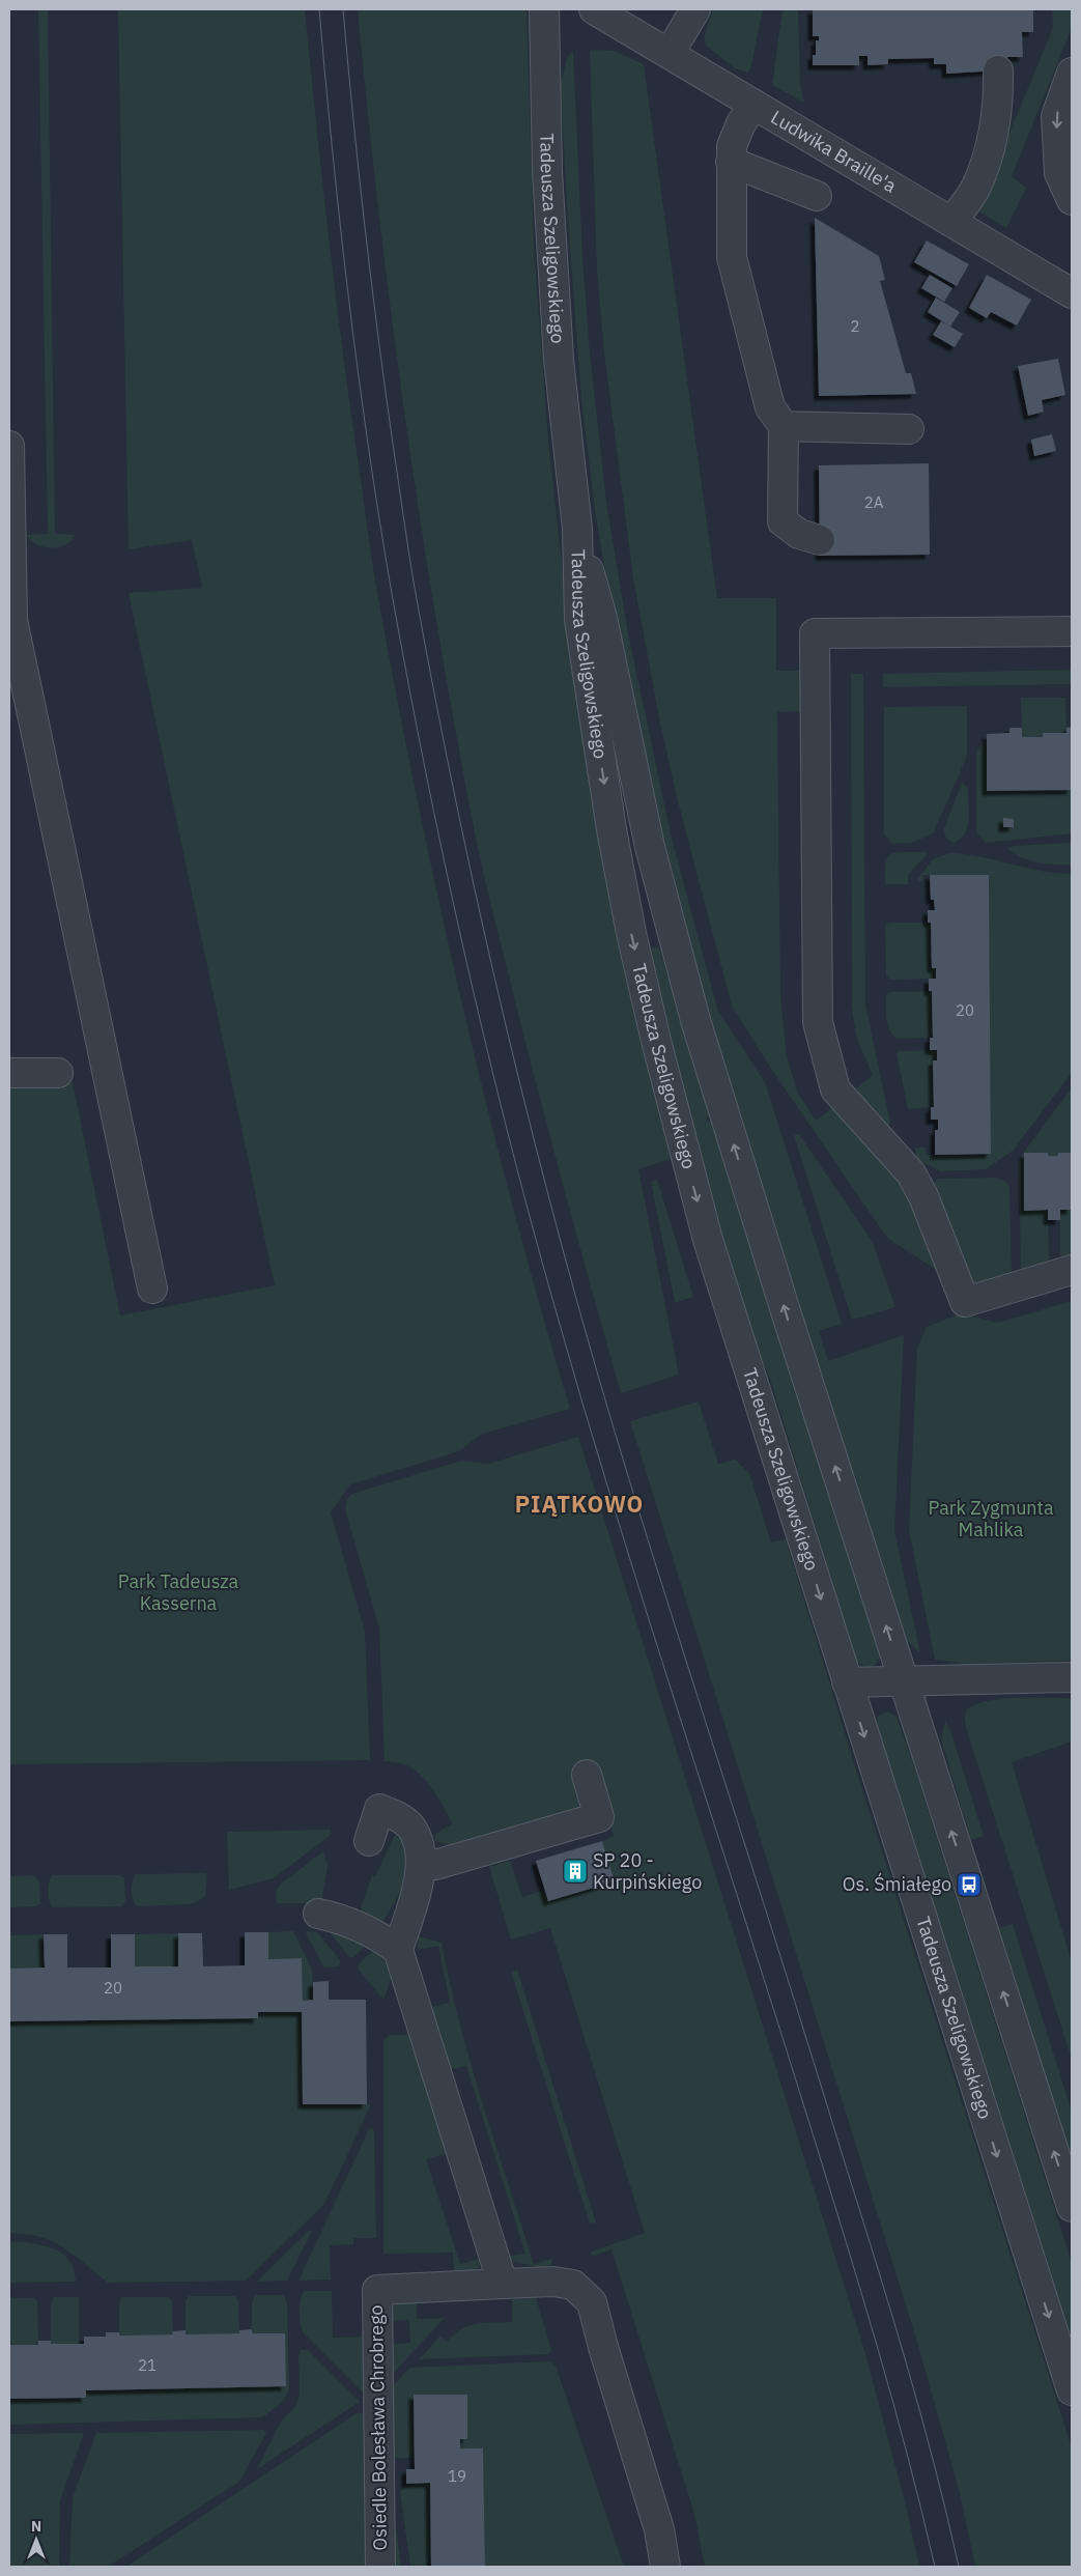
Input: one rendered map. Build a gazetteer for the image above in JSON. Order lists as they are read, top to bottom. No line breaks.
{"streets":{"street":["Ludwika Braille'a","Tadeusza Szeligowskiego","Osiedle Bolesława Chrobrego"]},"districts":["PIĄTKOWO"],"parks":["Park Zygmunta Mahlika","Park Tadeusza Kasserna"],"places":{"building":["SP 20 - Kurpińskiego"],"bus stop":["Os. Śmiałego"]},"house_numbers":["2","2A","20","20","21","19"],"north":"top"}
